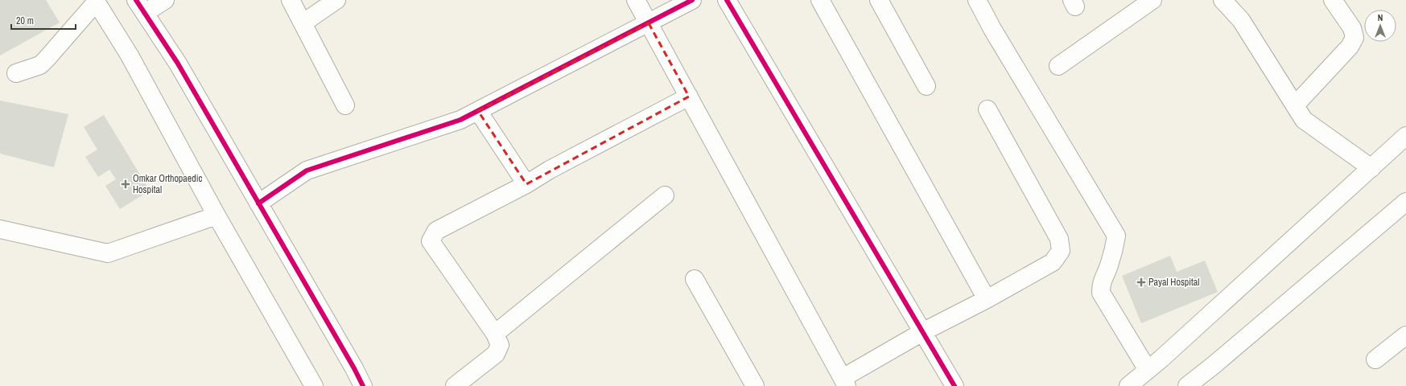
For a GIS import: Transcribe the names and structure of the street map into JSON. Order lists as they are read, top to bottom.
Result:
{
  "places": {
    "health": ["Omkar Orthopaedic Hospital", "Payal Hospital"]
  },
  "scale_bar": "20 m",
  "north": "top"
}
